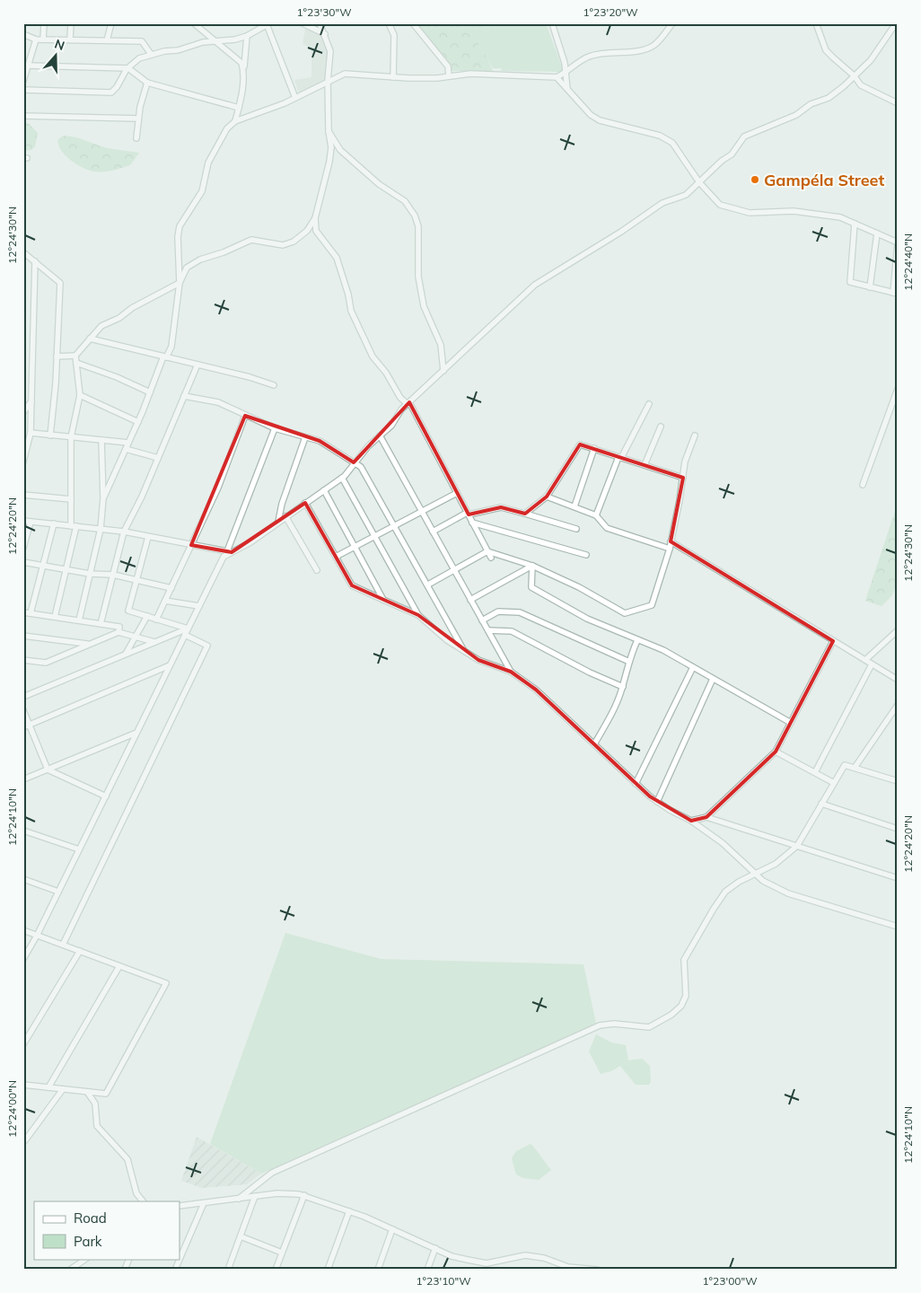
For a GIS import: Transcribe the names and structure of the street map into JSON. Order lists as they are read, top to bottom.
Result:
{
  "places": ["Gampéla Street"],
  "legend": ["Road", "Park"],
  "north": "top",
  "coordinates": [
    "1°23'30\"W",
    "1°23'20\"W",
    "12°24'30\"N",
    "12°24'40\"N",
    "12°24'20\"N",
    "12°24'10\"N",
    "12°24'00\"N",
    "1°23'10\"W",
    "1°23'00\"W"
  ]
}
